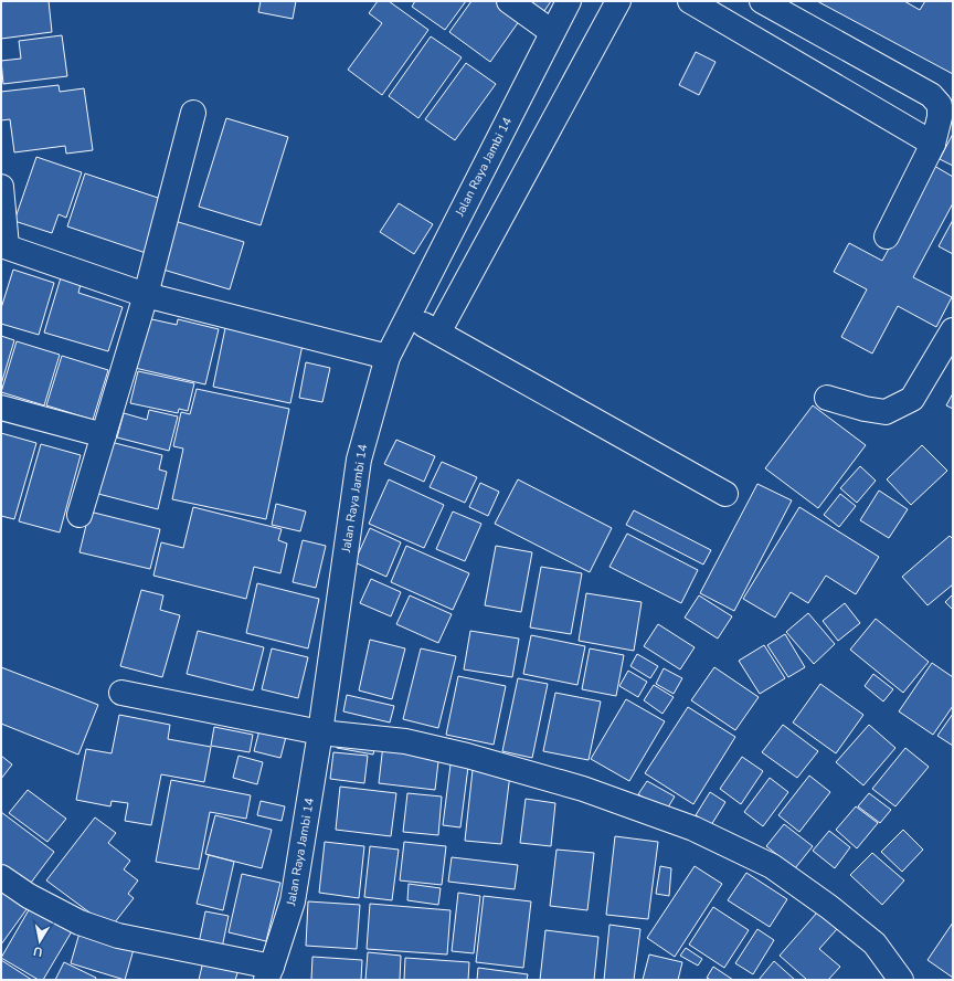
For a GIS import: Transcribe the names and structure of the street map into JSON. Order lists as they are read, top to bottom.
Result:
{
  "streets": {
    "street": ["Jalan Raya Jambi 14"]
  },
  "north": "bottom"
}
